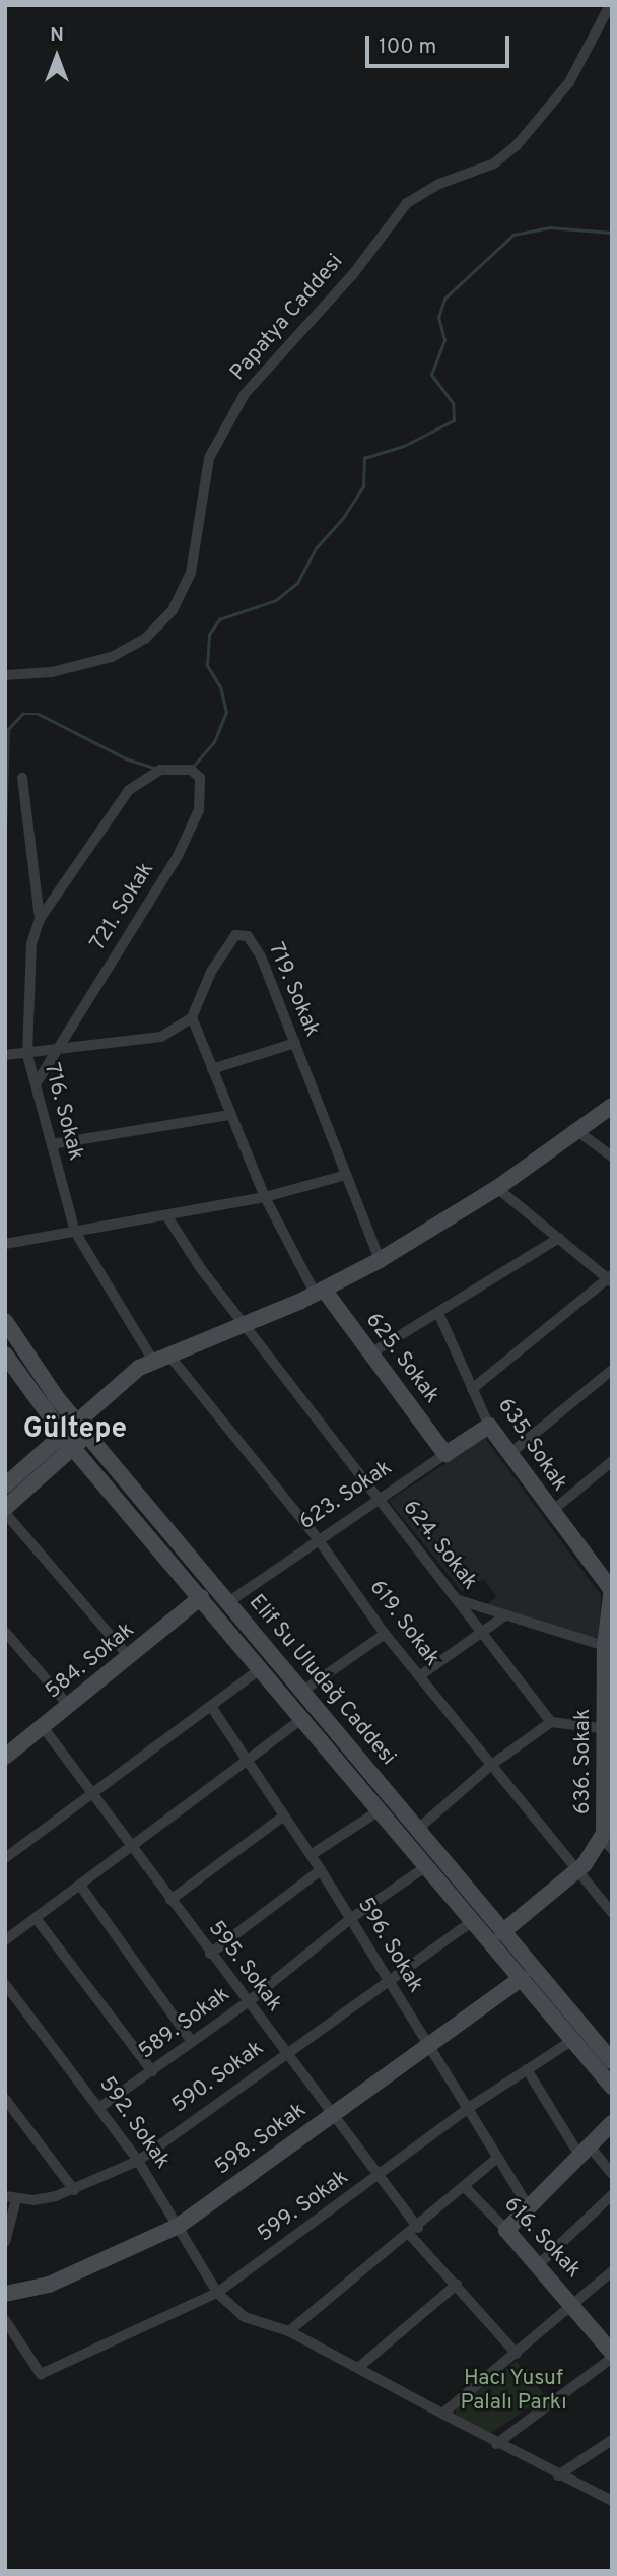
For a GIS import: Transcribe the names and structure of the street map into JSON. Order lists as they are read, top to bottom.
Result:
{
  "streets": {
    "main road": [
      "625. Sokak",
      "635. Sokak",
      "623. Sokak",
      "584. Sokak",
      "Elif Su Uludağ Caddesi",
      "636. Sokak",
      "598. Sokak",
      "616. Sokak"
    ],
    "street": [
      "Papatya Caddesi",
      "721. Sokak",
      "719. Sokak",
      "716. Sokak",
      "624. Sokak",
      "619. Sokak",
      "596. Sokak",
      "595. Sokak",
      "589. Sokak",
      "590. Sokak",
      "592. Sokak",
      "599. Sokak"
    ]
  },
  "crossings": [
    ["721. Sokak", "716. Sokak"],
    ["716. Sokak", "619. Sokak"],
    ["625. Sokak", "623. Sokak"],
    ["635. Sokak", "623. Sokak"],
    ["635. Sokak", "636. Sokak"],
    ["623. Sokak", "624. Sokak"],
    ["623. Sokak", "619. Sokak"],
    ["623. Sokak", "Elif Su Uludağ Caddesi"],
    ["619. Sokak", "636. Sokak"],
    ["584. Sokak", "Elif Su Uludağ Caddesi"],
    ["584. Sokak", "595. Sokak"],
    ["Elif Su Uludağ Caddesi", "636. Sokak"],
    ["Elif Su Uludağ Caddesi", "589. Sokak"],
    ["Elif Su Uludağ Caddesi", "590. Sokak"],
    ["Elif Su Uludağ Caddesi", "598. Sokak"],
    ["Elif Su Uludağ Caddesi", "599. Sokak"],
    ["596. Sokak", "589. Sokak"],
    ["596. Sokak", "590. Sokak"],
    ["596. Sokak", "598. Sokak"],
    ["596. Sokak", "599. Sokak"],
    ["595. Sokak", "589. Sokak"],
    ["595. Sokak", "590. Sokak"],
    ["595. Sokak", "598. Sokak"],
    ["595. Sokak", "599. Sokak"],
    ["589. Sokak", "592. Sokak"],
    ["590. Sokak", "592. Sokak"],
    ["592. Sokak", "598. Sokak"],
    ["592. Sokak", "599. Sokak"]
  ],
  "districts": ["Gültepe"],
  "parks": ["Hacı Yusuf Palalı Parkı"],
  "scale_bar": "100 m",
  "north": "top"
}
